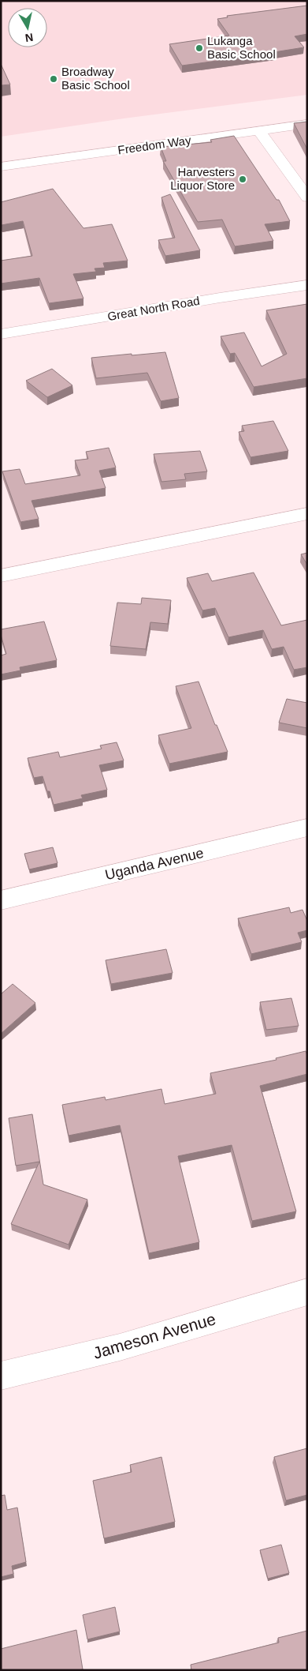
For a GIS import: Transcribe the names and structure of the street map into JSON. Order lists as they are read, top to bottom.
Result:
{
  "streets": {
    "main road": [
      "Freedom Way",
      "Great North Road",
      "Uganda Avenue",
      "Jameson Avenue"
    ]
  },
  "places": ["Lukanga Basic School", "Broadway Basic School", "Harvesters Liquor Store"],
  "north": "bottom"
}
